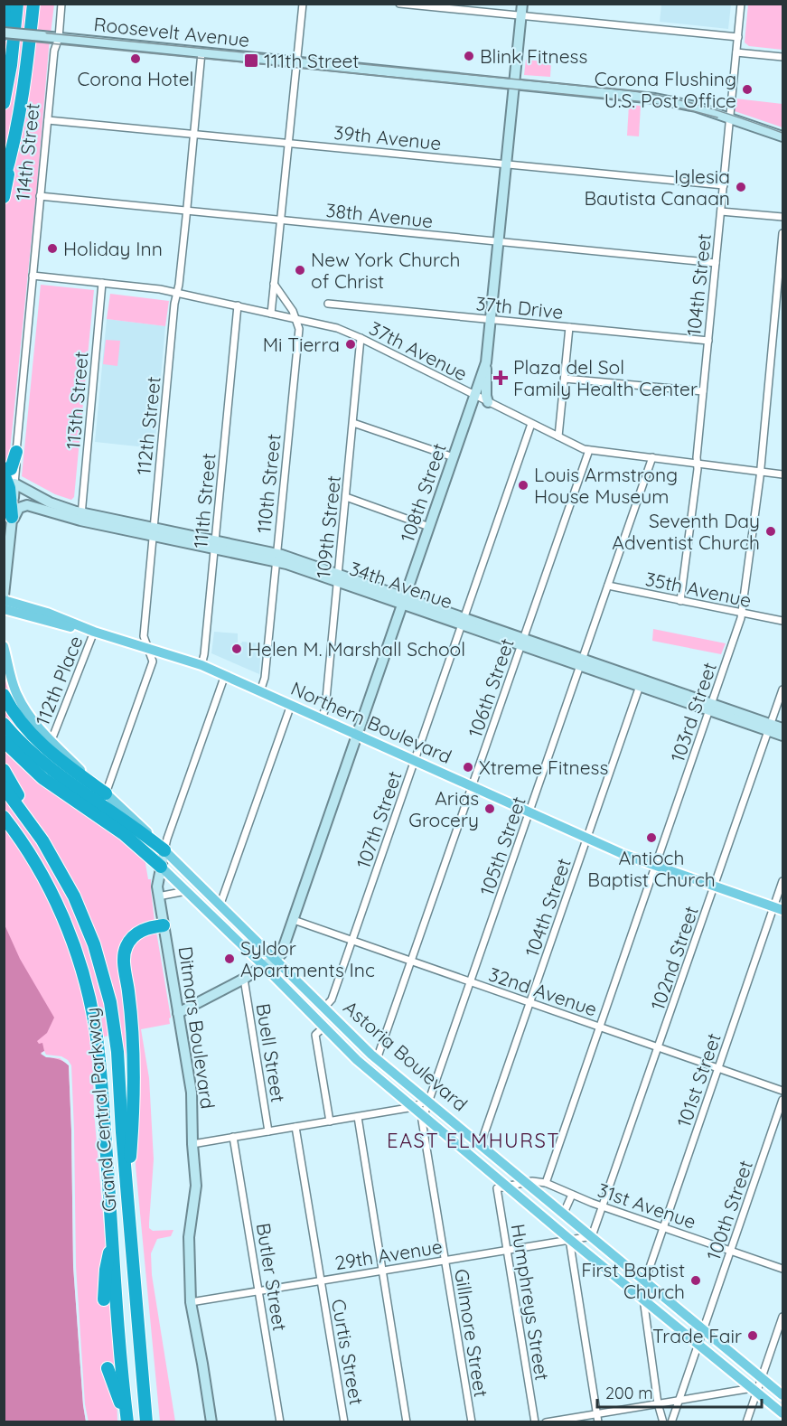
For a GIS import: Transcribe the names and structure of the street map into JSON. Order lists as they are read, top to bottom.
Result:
{
  "streets": {
    "highway": ["Grand Central Parkway"],
    "main road": [
      "Roosevelt Avenue",
      "114th Street",
      "108th Street",
      "34th Avenue",
      "Northern Boulevard",
      "Ditmars Boulevard",
      "Astoria Boulevard"
    ],
    "street": [
      "39th Avenue",
      "38th Avenue",
      "104th Street",
      "37th Drive",
      "37th Avenue",
      "113th Street",
      "112th Street",
      "110th Street",
      "111th Street",
      "109th Street",
      "35th Avenue",
      "112th Place",
      "106th Street",
      "103rd Street",
      "107th Street",
      "105th Street",
      "102nd Street",
      "32nd Avenue",
      "Buell Street",
      "101st Street",
      "31st Avenue",
      "100th Street",
      "29th Avenue",
      "Butler Street",
      "Humphreys Street",
      "Gillmore Street",
      "Curtis Street"
    ]
  },
  "crossings": [
    ["Roosevelt Avenue", "114th Street"],
    ["Roosevelt Avenue", "104th Street"],
    ["Roosevelt Avenue", "112th Street"],
    ["Roosevelt Avenue", "108th Street"],
    ["39th Avenue", "114th Street"],
    ["39th Avenue", "104th Street"],
    ["39th Avenue", "112th Street"],
    ["39th Avenue", "108th Street"],
    ["114th Street", "38th Avenue"],
    ["114th Street", "37th Avenue"],
    ["114th Street", "34th Avenue"],
    ["38th Avenue", "104th Street"],
    ["38th Avenue", "112th Street"],
    ["38th Avenue", "108th Street"],
    ["104th Street", "37th Drive"],
    ["104th Street", "37th Avenue"],
    ["104th Street", "34th Avenue"],
    ["104th Street", "35th Avenue"],
    ["104th Street", "Northern Boulevard"],
    ["104th Street", "32nd Avenue"],
    ["104th Street", "Astoria Boulevard"],
    ["37th Drive", "108th Street"],
    ["37th Avenue", "113th Street"],
    ["37th Avenue", "112th Street"],
    ["37th Avenue", "110th Street"],
    ["37th Avenue", "108th Street"],
    ["37th Avenue", "111th Street"],
    ["37th Avenue", "109th Street"],
    ["37th Avenue", "106th Street"],
    ["37th Avenue", "103rd Street"],
    ["37th Avenue", "107th Street"],
    ["37th Avenue", "105th Street"],
    ["113th Street", "34th Avenue"],
    ["112th Street", "34th Avenue"],
    ["112th Street", "Northern Boulevard"],
    ["112th Street", "Astoria Boulevard"],
    ["110th Street", "34th Avenue"],
    ["110th Street", "Northern Boulevard"],
    ["108th Street", "34th Avenue"],
    ["108th Street", "Northern Boulevard"],
    ["108th Street", "32nd Avenue"],
    ["108th Street", "Ditmars Boulevard"],
    ["108th Street", "Buell Street"],
    ["108th Street", "Astoria Boulevard"],
    ["111th Street", "34th Avenue"],
    ["111th Street", "Northern Boulevard"],
    ["109th Street", "34th Avenue"],
    ["109th Street", "Northern Boulevard"],
    ["34th Avenue", "106th Street"],
    ["34th Avenue", "103rd Street"],
    ["34th Avenue", "107th Street"],
    ["34th Avenue", "105th Street"],
    ["34th Avenue", "102nd Street"],
    ["35th Avenue", "103rd Street"],
    ["35th Avenue", "105th Street"],
    ["112th Place", "Northern Boulevard"],
    ["112th Place", "Astoria Boulevard"],
    ["106th Street", "Northern Boulevard"],
    ["106th Street", "32nd Avenue"],
    ["106th Street", "Astoria Boulevard"],
    ["103rd Street", "Northern Boulevard"],
    ["103rd Street", "32nd Avenue"],
    ["103rd Street", "31st Avenue"],
    ["Northern Boulevard", "107th Street"],
    ["Northern Boulevard", "105th Street"],
    ["Northern Boulevard", "102nd Street"],
    ["Northern Boulevard", "101st Street"],
    ["107th Street", "32nd Avenue"],
    ["107th Street", "Astoria Boulevard"],
    ["105th Street", "32nd Avenue"],
    ["105th Street", "Astoria Boulevard"],
    ["105th Street", "Gillmore Street"],
    ["102nd Street", "32nd Avenue"],
    ["102nd Street", "Astoria Boulevard"],
    ["102nd Street", "31st Avenue"],
    ["102nd Street", "29th Avenue"],
    ["32nd Avenue", "101st Street"],
    ["Ditmars Boulevard", "Astoria Boulevard"],
    ["Ditmars Boulevard", "29th Avenue"],
    ["Astoria Boulevard", "101st Street"],
    ["Astoria Boulevard", "31st Avenue"],
    ["Astoria Boulevard", "100th Street"],
    ["Astoria Boulevard", "29th Avenue"],
    ["Astoria Boulevard", "Gillmore Street"],
    ["101st Street", "31st Avenue"],
    ["31st Avenue", "100th Street"],
    ["31st Avenue", "Humphreys Street"],
    ["29th Avenue", "Butler Street"],
    ["29th Avenue", "Humphreys Street"],
    ["29th Avenue", "Gillmore Street"],
    ["29th Avenue", "Curtis Street"]
  ],
  "districts": ["EAST ELMHURST"],
  "places": {
    "other": [
      "Blink Fitness",
      "Corona Hotel",
      "Corona Flushing U.S. Post Office",
      "Iglesia Bautista Canaan",
      "Holiday Inn",
      "New York Church of Christ",
      "Mi Tierra",
      "Louis Armstrong House Museum",
      "Seventh Day Adventist Church",
      "Helen M. Marshall School",
      "Xtreme Fitness",
      "Arias Grocery",
      "Antioch Baptist Church",
      "Syldor Apartments Inc",
      "First Baptist Church",
      "Trade Fair"
    ],
    "transit": ["111th Street"],
    "health": ["Plaza del Sol Family Health Center"]
  },
  "scale_bar": "200 m"
}
